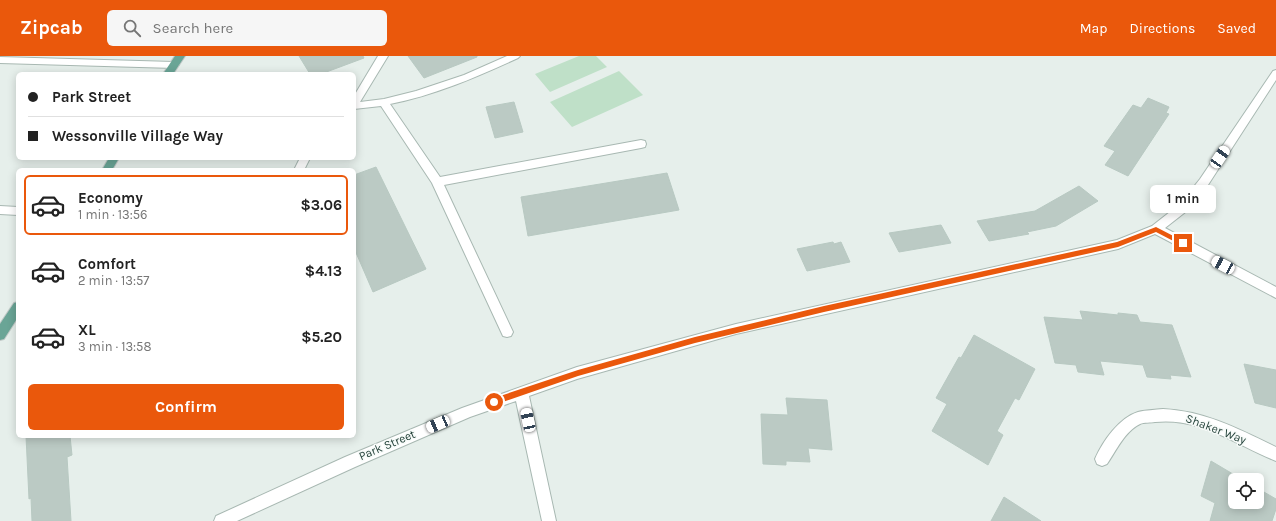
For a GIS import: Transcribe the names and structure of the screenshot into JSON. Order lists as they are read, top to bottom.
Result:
{
  "streets": {
    "street": ["Shaker Way", "Park Street"]
  },
  "page": {
    "header": "Zipcab",
    "search": "Search here",
    "nav": ["Map", "Directions", "Saved"],
    "banner": ["Park Street", "Wessonville Village Way"],
    "list": [
      {
        "name": "Economy",
        "note": "1 min · 13:56",
        "value": "$3.06"
      },
      {
        "name": "Comfort",
        "note": "2 min · 13:57",
        "value": "$4.13"
      },
      {
        "name": "XL",
        "note": "3 min · 13:58",
        "value": "$5.20"
      }
    ],
    "bubble": "1 min",
    "buttons": "Confirm"
  }
}
